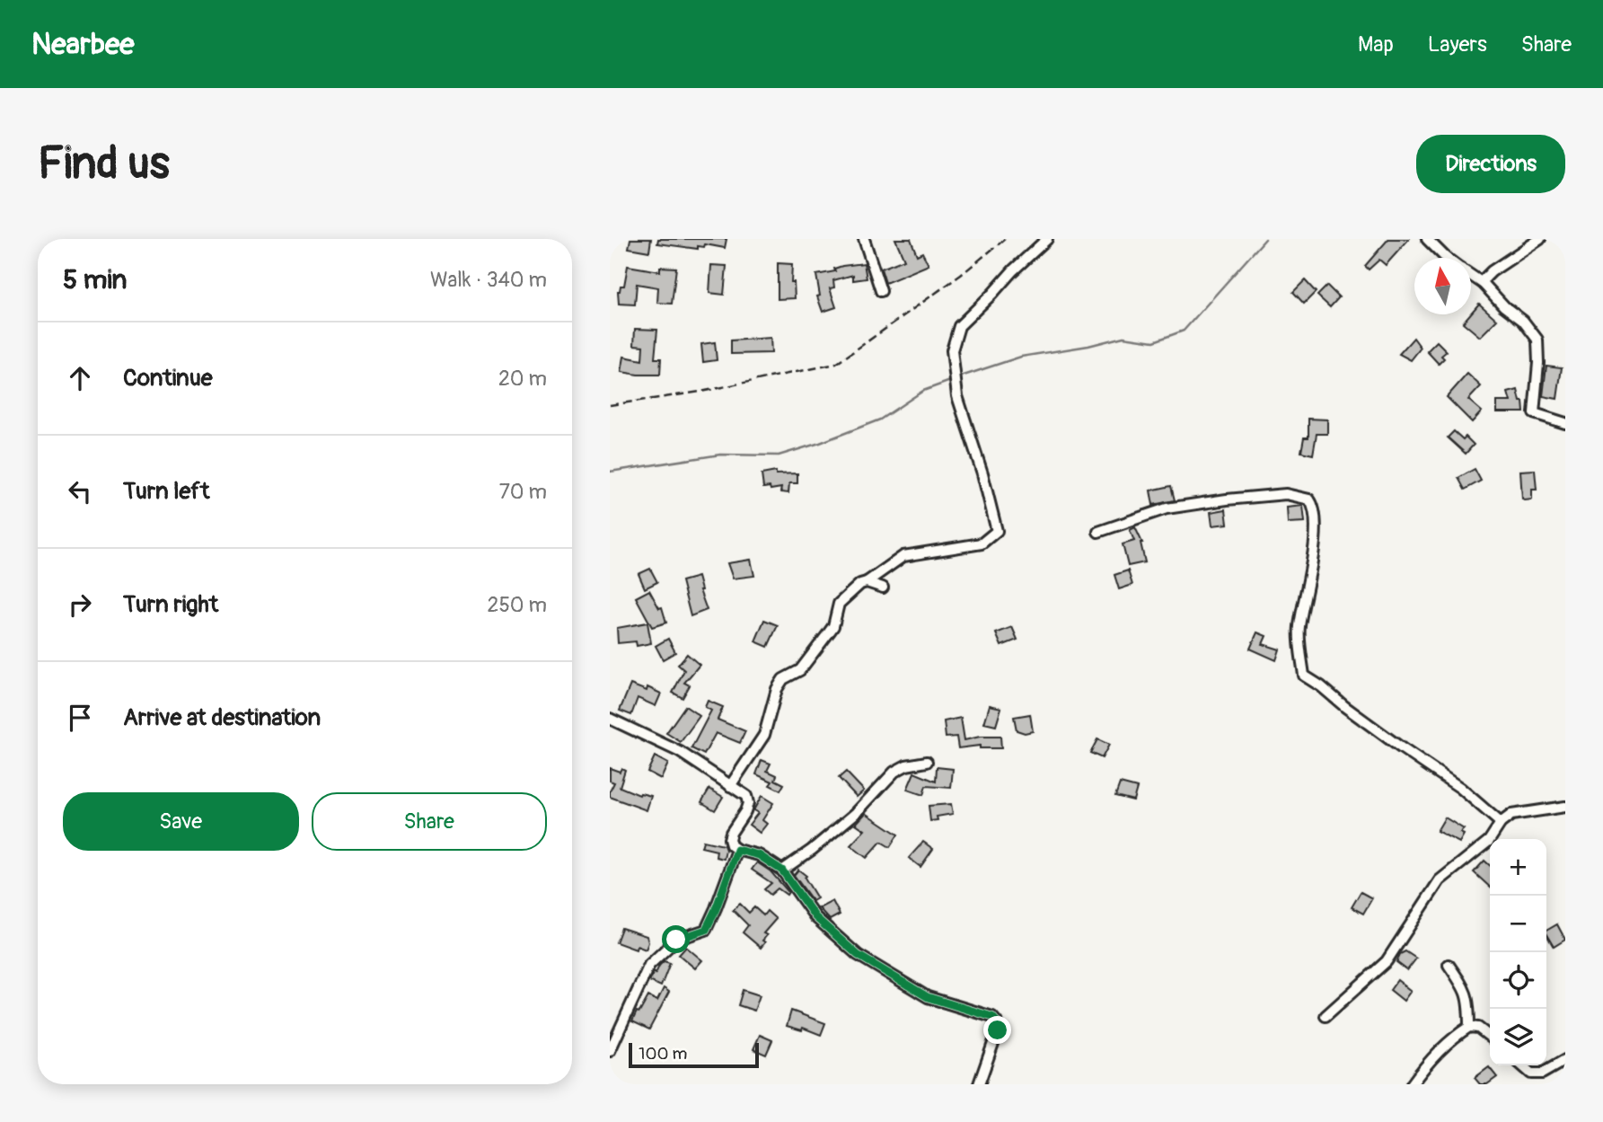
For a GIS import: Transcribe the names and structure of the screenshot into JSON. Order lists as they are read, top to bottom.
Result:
{
  "scale_bar": "100 m",
  "north": "top",
  "page": {
    "header": "Nearbee",
    "nav": ["Map", "Layers", "Share"],
    "buttons": [
      "Directions",
      ["Save", "Share"]
    ],
    "title": "Find us",
    "heading": ["5 min", "Walk · 340 m"],
    "list": [
      ["Continue", "20 m"],
      ["Turn left", "70 m"],
      ["Turn right", "250 m"],
      "Arrive at destination"
    ],
    "map_buttons": ["+", "−"],
    "scale": "100 m"
  }
}
